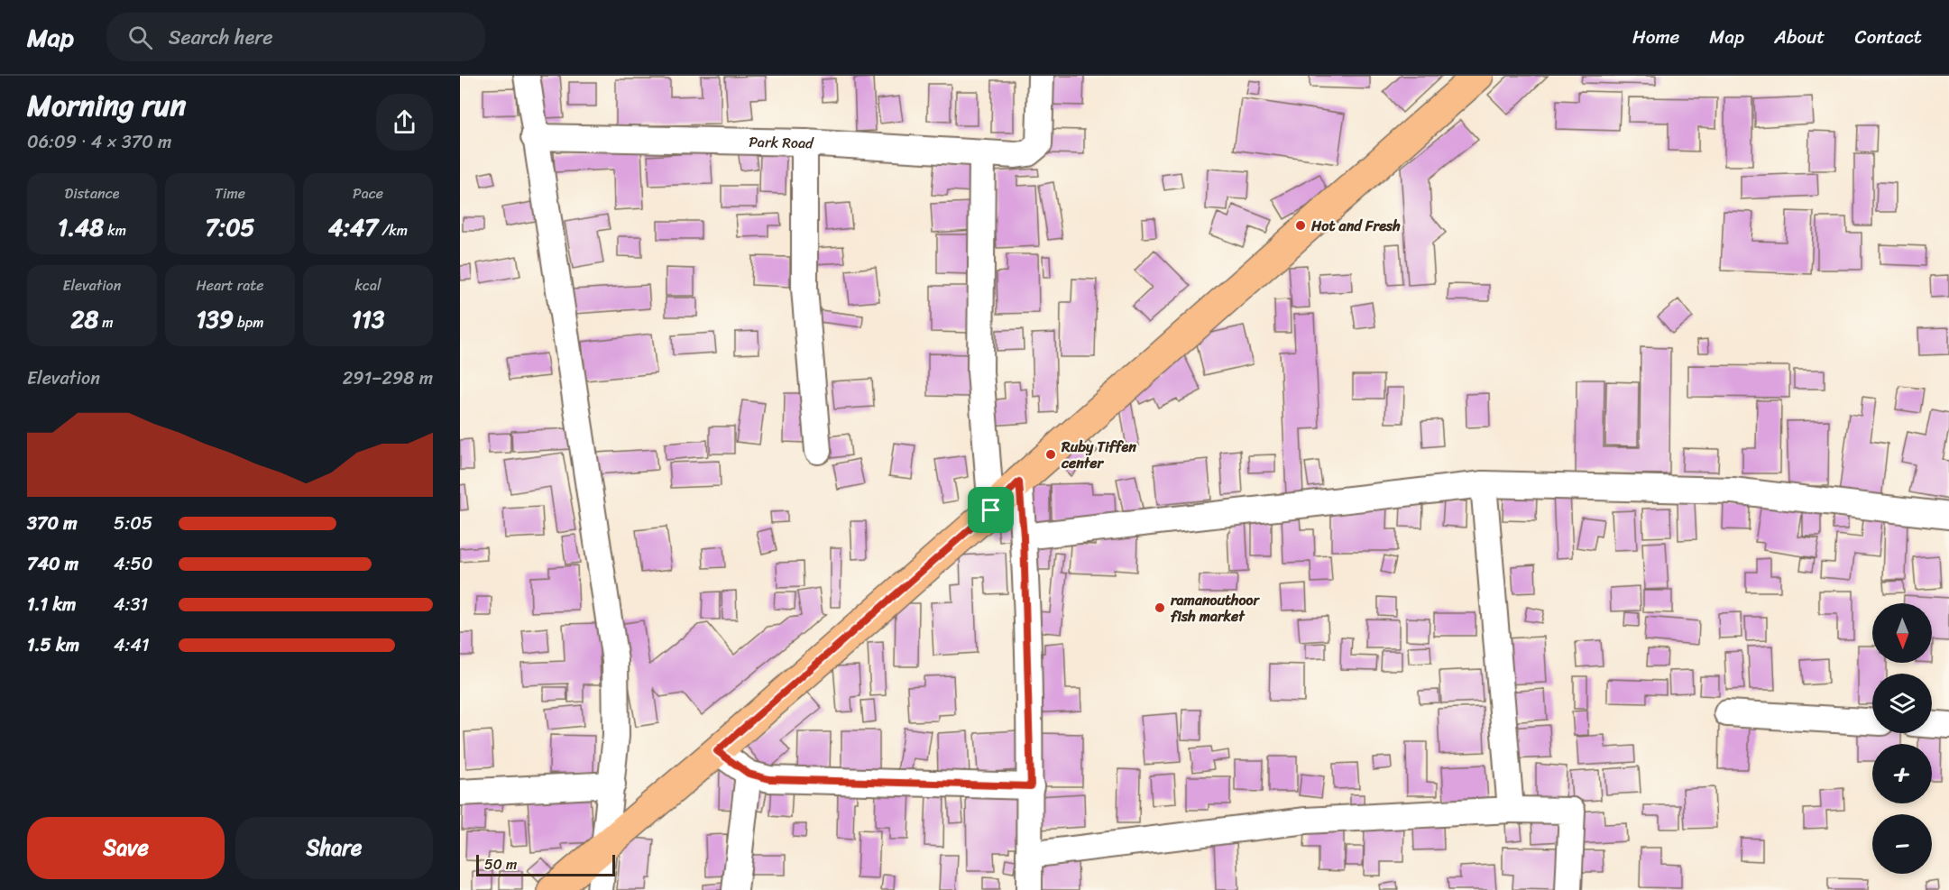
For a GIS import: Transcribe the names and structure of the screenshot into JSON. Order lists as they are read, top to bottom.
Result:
{
  "streets": {
    "street": ["Park Road"]
  },
  "places": ["Hot and Fresh", "Ruby Tiffen center", "ramanouthoor fish market"],
  "scale_bar": "50 m",
  "north": "bottom",
  "page": {
    "header": "Map",
    "search": "Search here",
    "nav": [
      "Home",
      "Map",
      "About",
      "Contact"
    ],
    "heading": ["Morning run", "06:09 · 4 × 370 m"],
    "stats": [
      ["Distance", "1.48 km"],
      ["Time", "7:05"],
      ["Pace", "4:47 /km"],
      ["Elevation", "28 m"],
      ["Heart rate", "139 bpm"],
      ["kcal", "113"]
    ],
    "chart": ["Elevation", "291–298 m"],
    "list": [
      {
        "name": "370 m",
        "note": "5:05"
      },
      {
        "name": "740 m",
        "note": "4:50"
      },
      {
        "name": "1.1 km",
        "note": "4:31"
      },
      {
        "name": "1.5 km",
        "note": "4:41"
      }
    ],
    "map_buttons": ["+", "−"],
    "buttons": ["Save", "Share"],
    "scale": "50 m"
  }
}
